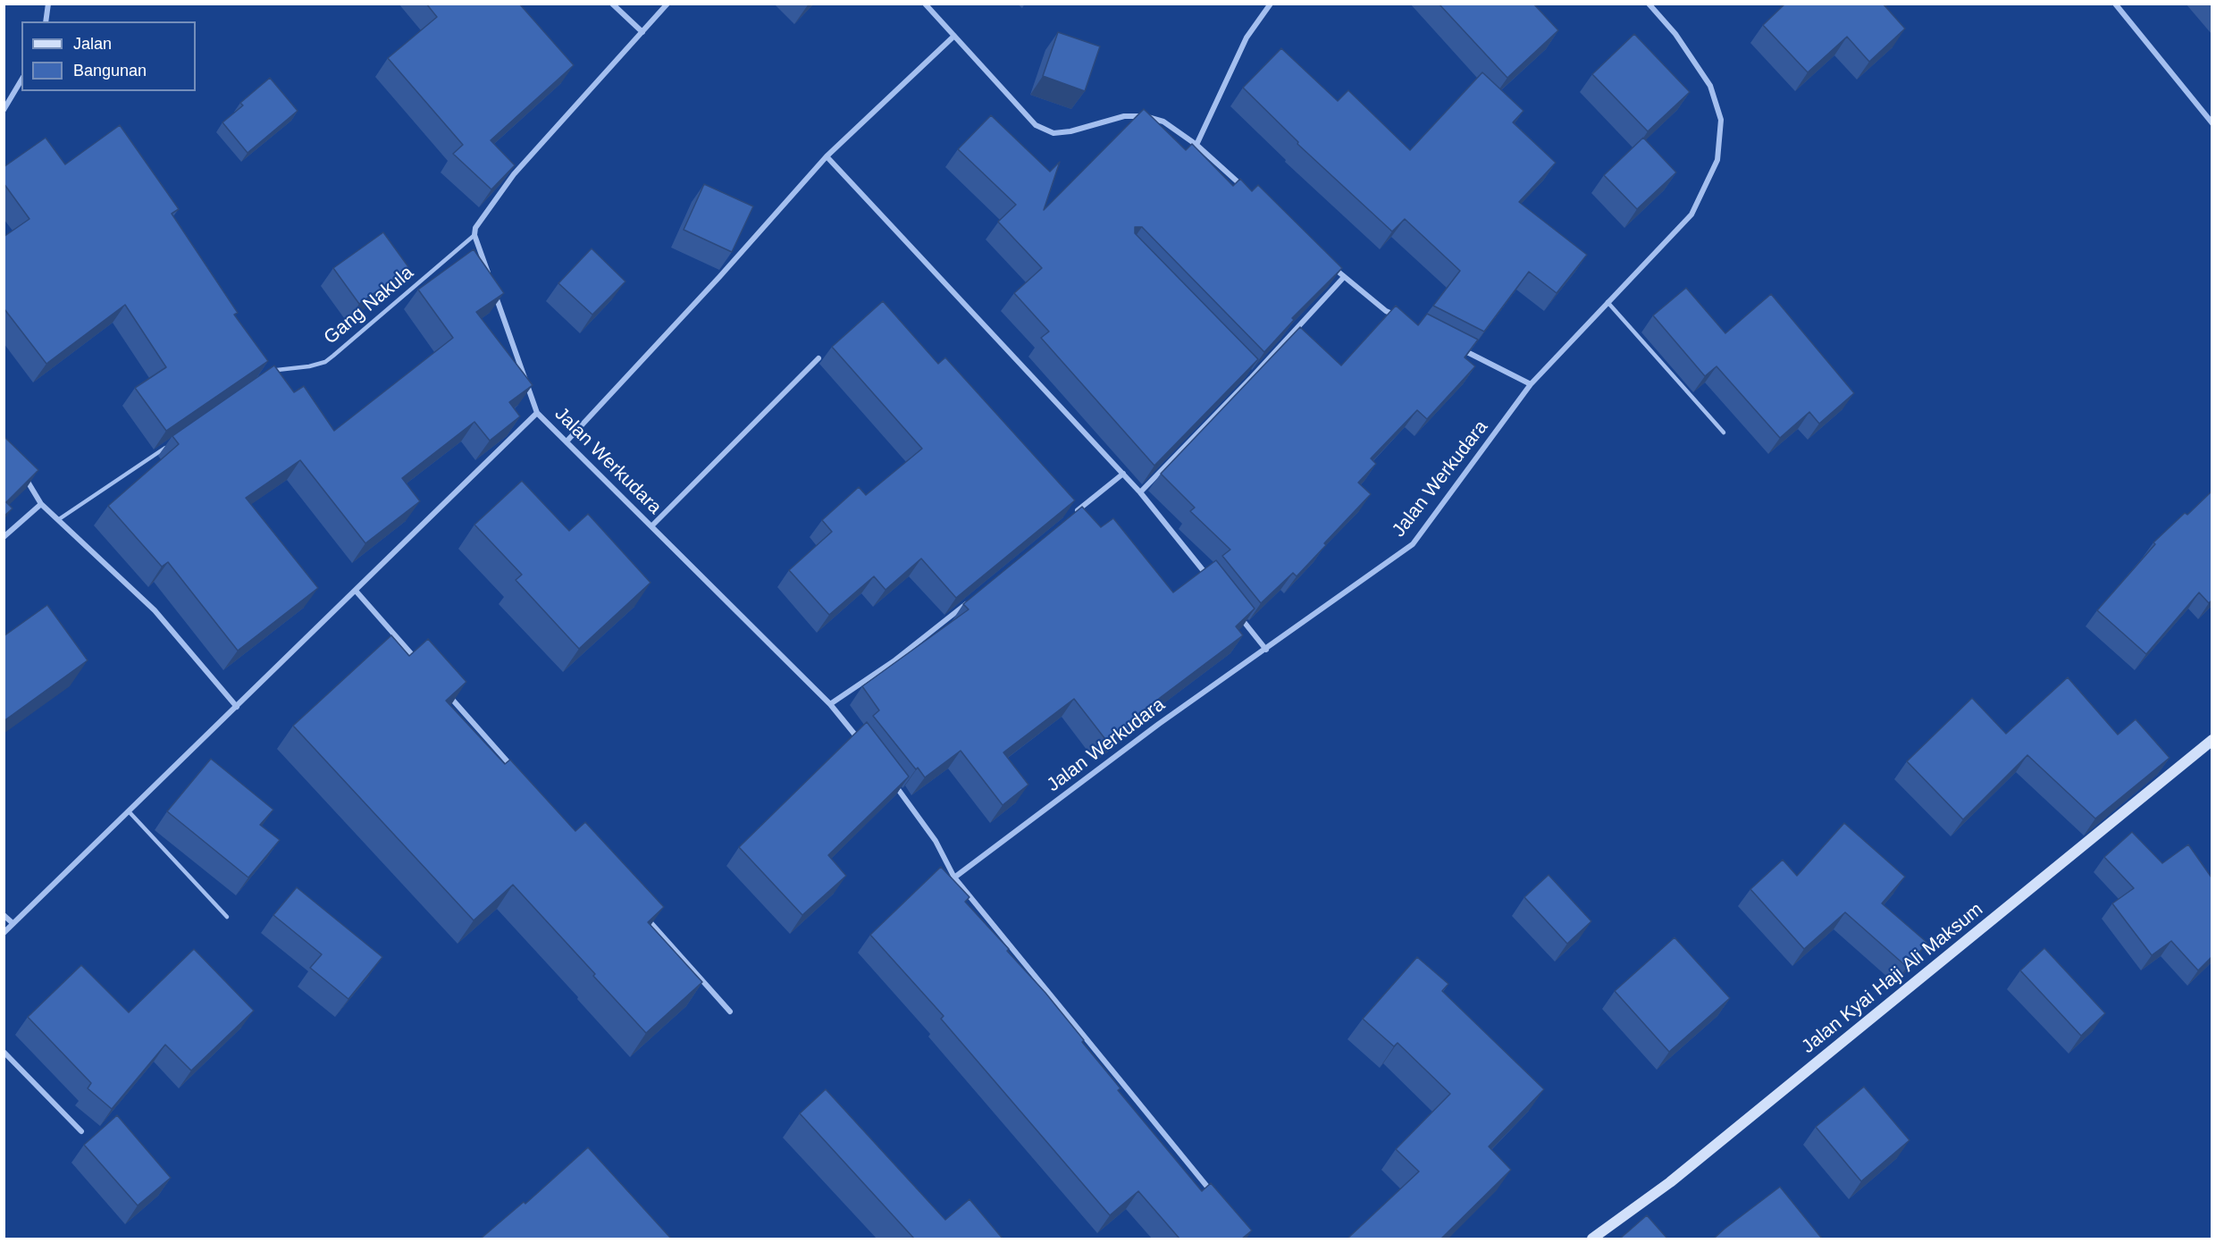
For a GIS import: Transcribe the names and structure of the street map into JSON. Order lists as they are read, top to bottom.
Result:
{
  "streets": {
    "street": ["Jalan Werkudara", "Jalan Kyai Haji Ali Maksum"],
    "lane": ["Gang Nakula"]
  },
  "legend": ["Jalan", "Bangunan"]
}
